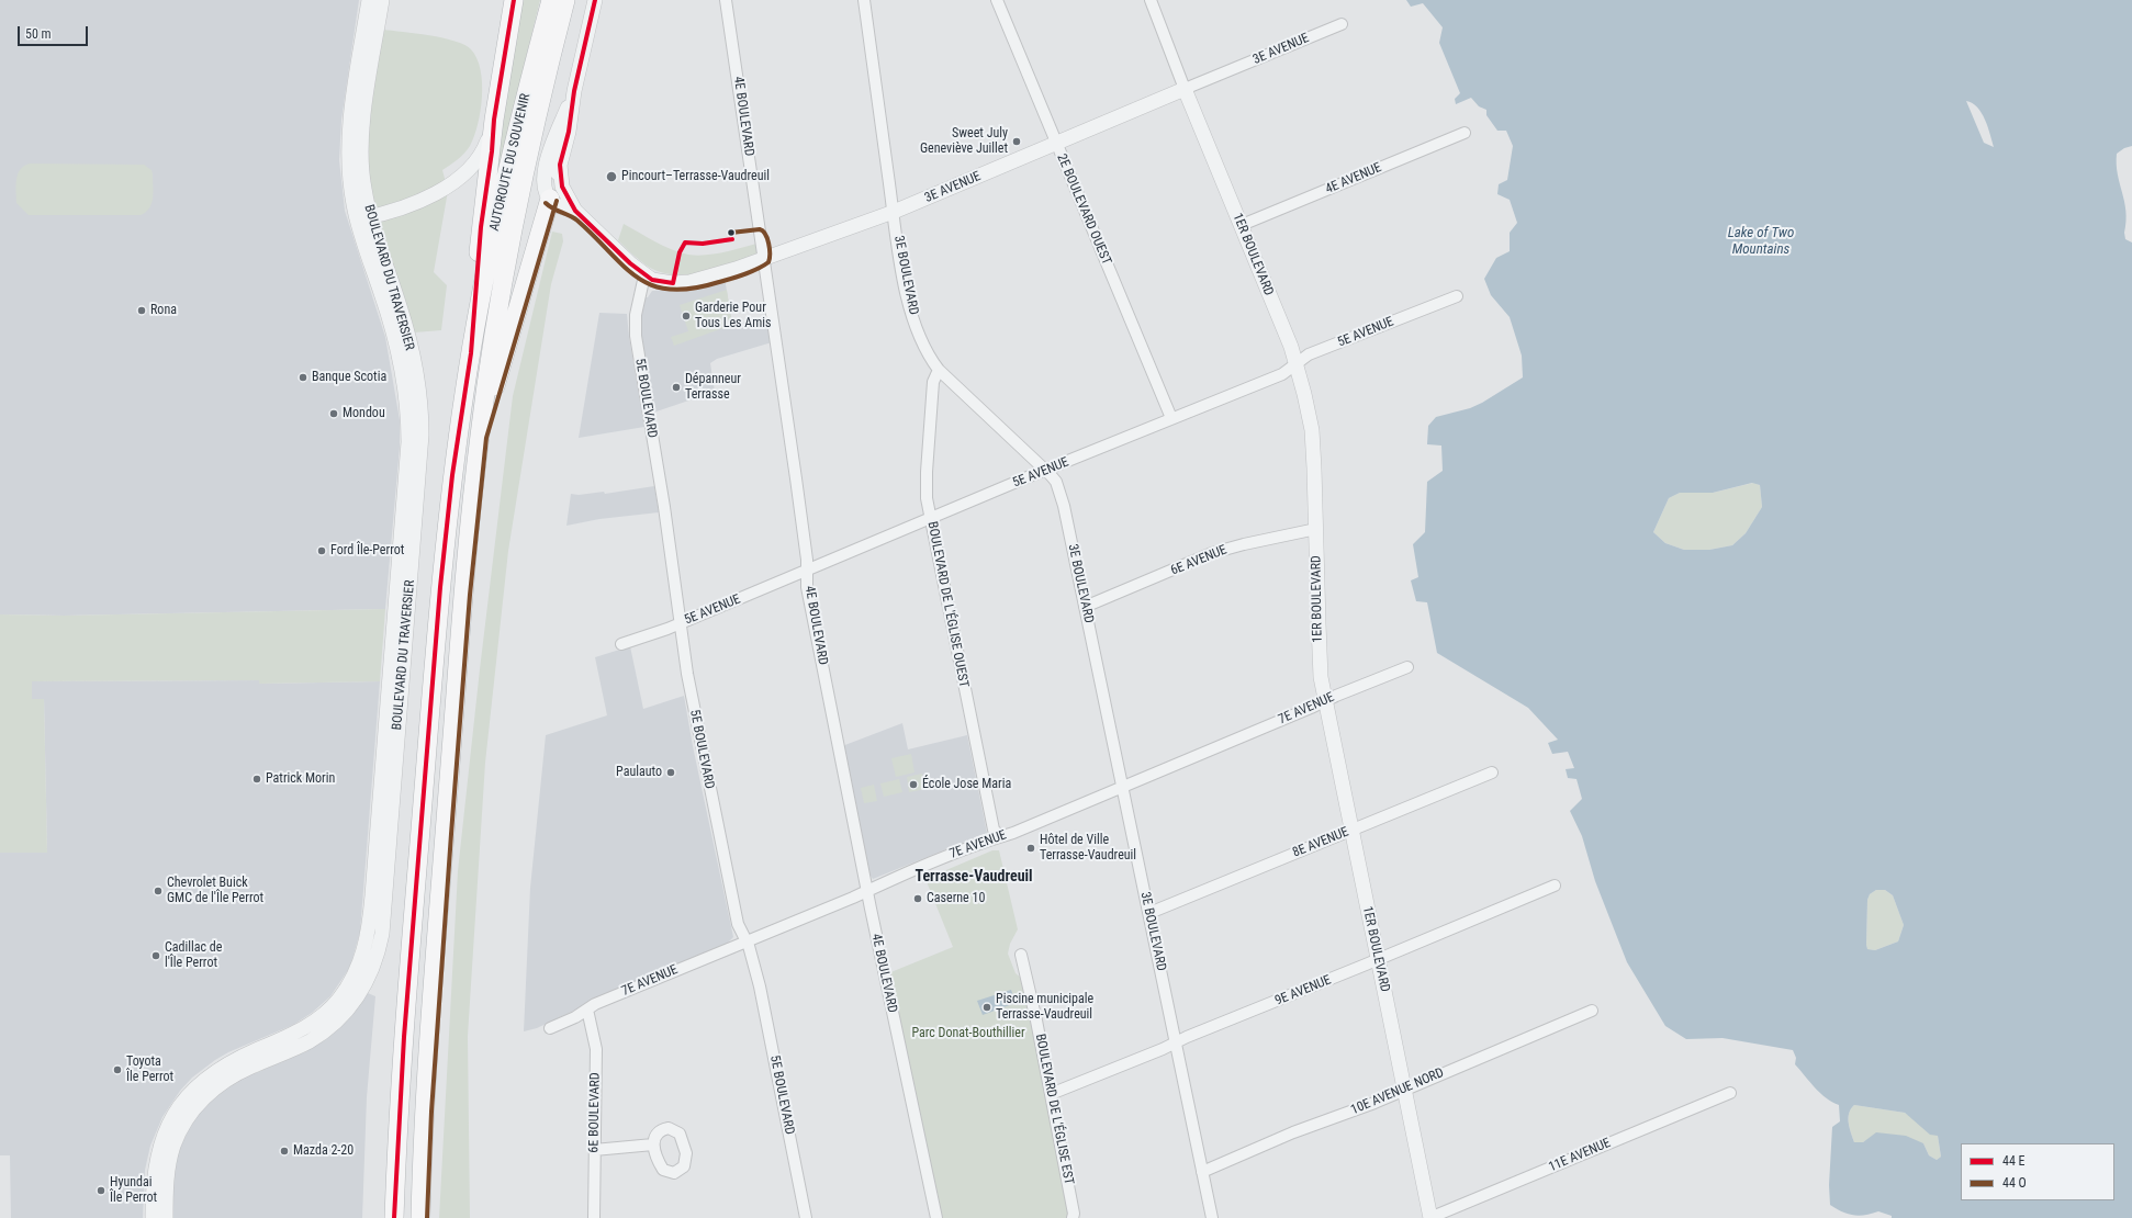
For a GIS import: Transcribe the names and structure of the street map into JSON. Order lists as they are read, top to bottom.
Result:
{
  "streets": {
    "highway": ["AUTOROUTE DU SOUVENIR"],
    "street": [
      "3E AVENUE",
      "4E BOULEVARD",
      "4E AVENUE",
      "2E BOULEVARD OUEST",
      "1ER BOULEVARD",
      "3E BOULEVARD",
      "BOULEVARD DU TRAVERSIER",
      "5E AVENUE",
      "5E BOULEVARD",
      "6E AVENUE",
      "BOULEVARD DE L'ÉGLISE OUEST",
      "7E AVENUE",
      "8E AVENUE",
      "9E AVENUE",
      "10E AVENUE NORD",
      "BOULEVARD DE L'ÉGLISE EST",
      "6E BOULEVARD",
      "11E AVENUE"
    ]
  },
  "crossings": [
    ["3E AVENUE", "4E BOULEVARD"],
    ["3E AVENUE", "2E BOULEVARD OUEST"],
    ["3E AVENUE", "1ER BOULEVARD"],
    ["3E AVENUE", "3E BOULEVARD"],
    ["3E AVENUE", "5E BOULEVARD"],
    ["4E BOULEVARD", "5E AVENUE"],
    ["4E BOULEVARD", "7E AVENUE"],
    ["4E AVENUE", "1ER BOULEVARD"],
    ["2E BOULEVARD OUEST", "5E AVENUE"],
    ["1ER BOULEVARD", "5E AVENUE"],
    ["1ER BOULEVARD", "6E AVENUE"],
    ["1ER BOULEVARD", "7E AVENUE"],
    ["1ER BOULEVARD", "8E AVENUE"],
    ["1ER BOULEVARD", "9E AVENUE"],
    ["1ER BOULEVARD", "10E AVENUE NORD"],
    ["1ER BOULEVARD", "11E AVENUE"],
    ["3E BOULEVARD", "5E AVENUE"],
    ["3E BOULEVARD", "6E AVENUE"],
    ["3E BOULEVARD", "BOULEVARD DE L'ÉGLISE OUEST"],
    ["3E BOULEVARD", "7E AVENUE"],
    ["3E BOULEVARD", "8E AVENUE"],
    ["3E BOULEVARD", "9E AVENUE"],
    ["3E BOULEVARD", "10E AVENUE NORD"],
    ["5E AVENUE", "5E BOULEVARD"],
    ["5E AVENUE", "BOULEVARD DE L'ÉGLISE OUEST"],
    ["5E BOULEVARD", "7E AVENUE"],
    ["BOULEVARD DE L'ÉGLISE OUEST", "7E AVENUE"],
    ["7E AVENUE", "6E BOULEVARD"],
    ["9E AVENUE", "BOULEVARD DE L'ÉGLISE EST"]
  ],
  "districts": ["Terrasse-Vaudreuil"],
  "water": ["Lake of Two Mountains"],
  "parks": ["Parc Donat-Bouthillier"],
  "places": [
    "Sweet July Geneviève Juillet",
    "Pincourt–Terrasse-Vaudreuil",
    "Rona",
    "Garderie Pour Tous Les Amis",
    "Banque Scotia",
    "Dépanneur Terrasse",
    "Mondou",
    "Ford Île-Perrot",
    "Paulauto",
    "Patrick Morin",
    "École Jose Maria",
    "Hôtel de Ville Terrasse-Vaudreuil",
    "Chevrolet Buick GMC de l'Île Perrot",
    "Caserne 10",
    "Cadillac de l'Île Perrot",
    "Piscine municipale Terrasse-Vaudreuil",
    "Toyota Île Perrot",
    "Mazda 2-20",
    "Hyundai Île Perrot"
  ],
  "legend": ["44 E", "44 O"],
  "scale_bar": "50 m"
}
